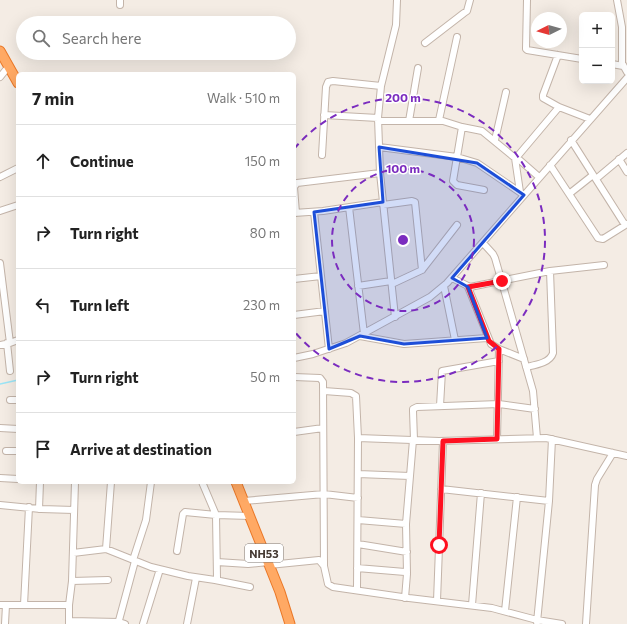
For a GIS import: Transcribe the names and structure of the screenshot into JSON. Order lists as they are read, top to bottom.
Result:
{
  "streets": {
    "highway": ["NH53"]
  },
  "north": "left",
  "page": {
    "map_buttons": ["+", "−"],
    "search": "Search here",
    "heading": ["7 min", "Walk · 510 m"],
    "list": [
      ["Continue", "150 m"],
      ["Turn right", "80 m"],
      ["Turn left", "230 m"],
      ["Turn right", "50 m"],
      "Arrive at destination"
    ]
  },
  "rings": ["200 m", "100 m"]
}
